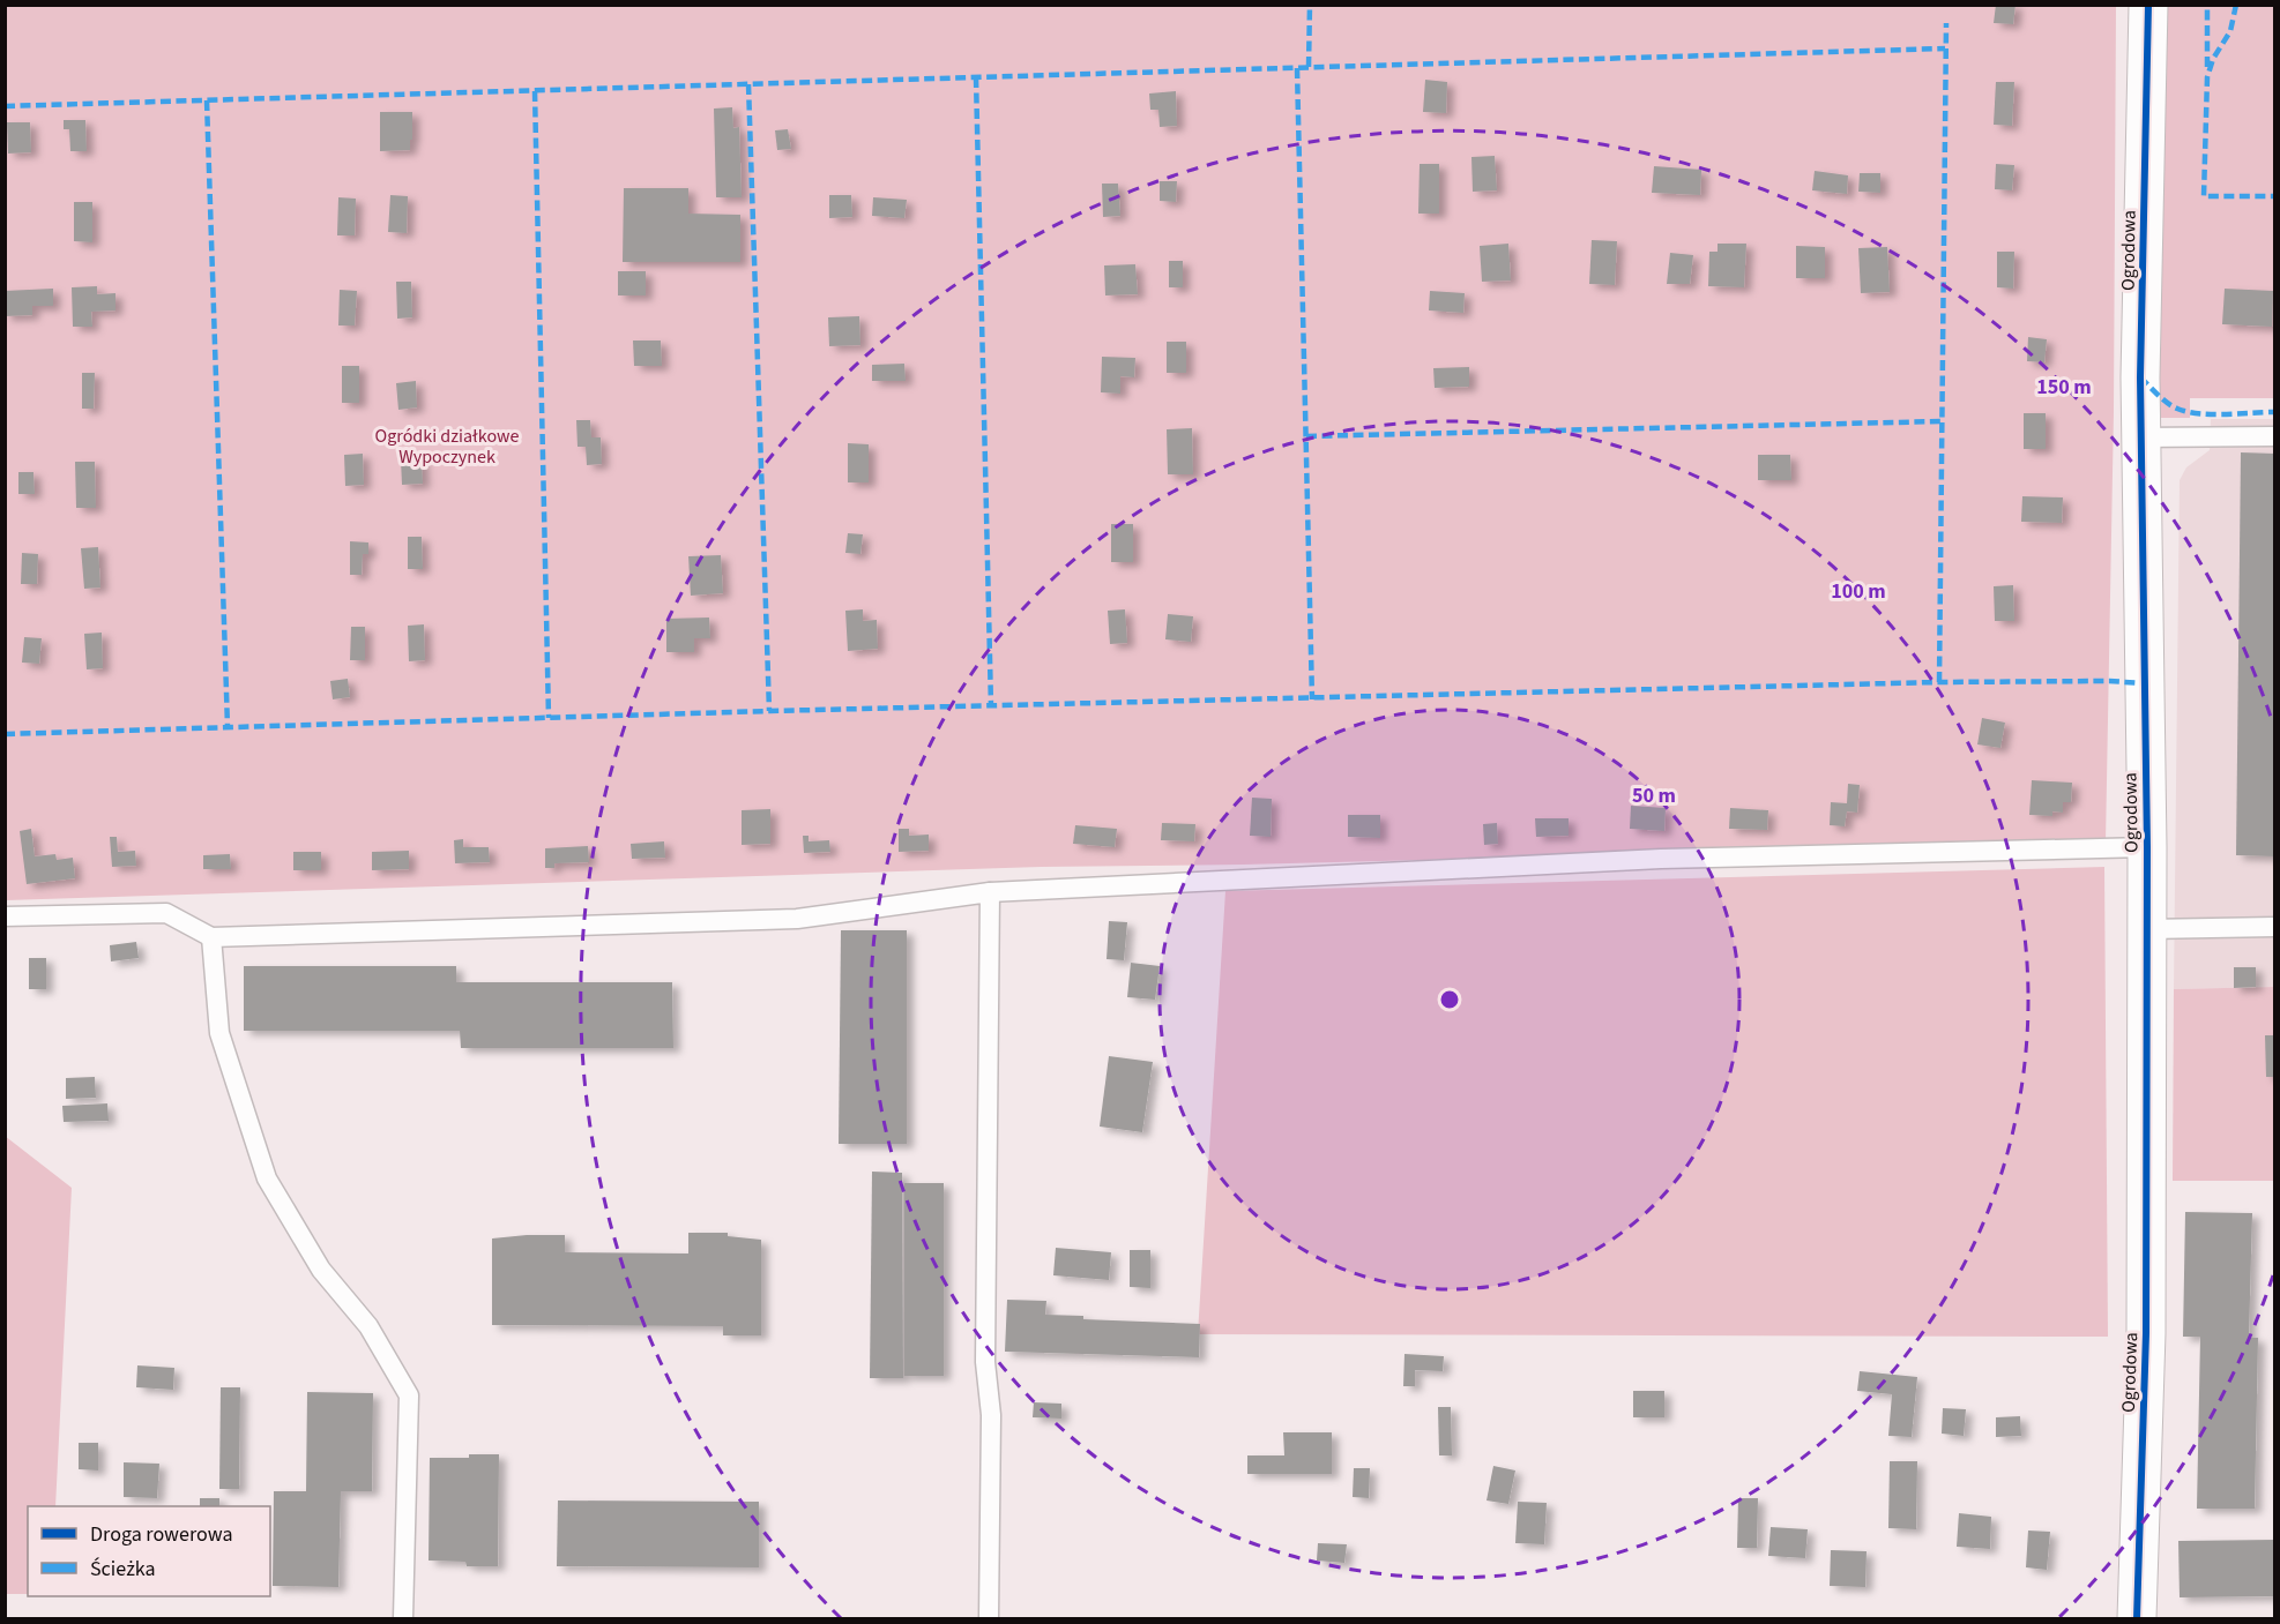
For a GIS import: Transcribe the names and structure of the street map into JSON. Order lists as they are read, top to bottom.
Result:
{
  "streets": {
    "street": ["Ogrodowa"]
  },
  "parks": ["Ogródki działkowe Wypoczynek"],
  "legend": ["Droga rowerowa", "Ścieżka"],
  "rings": ["150 m", "100 m", "50 m"]
}
